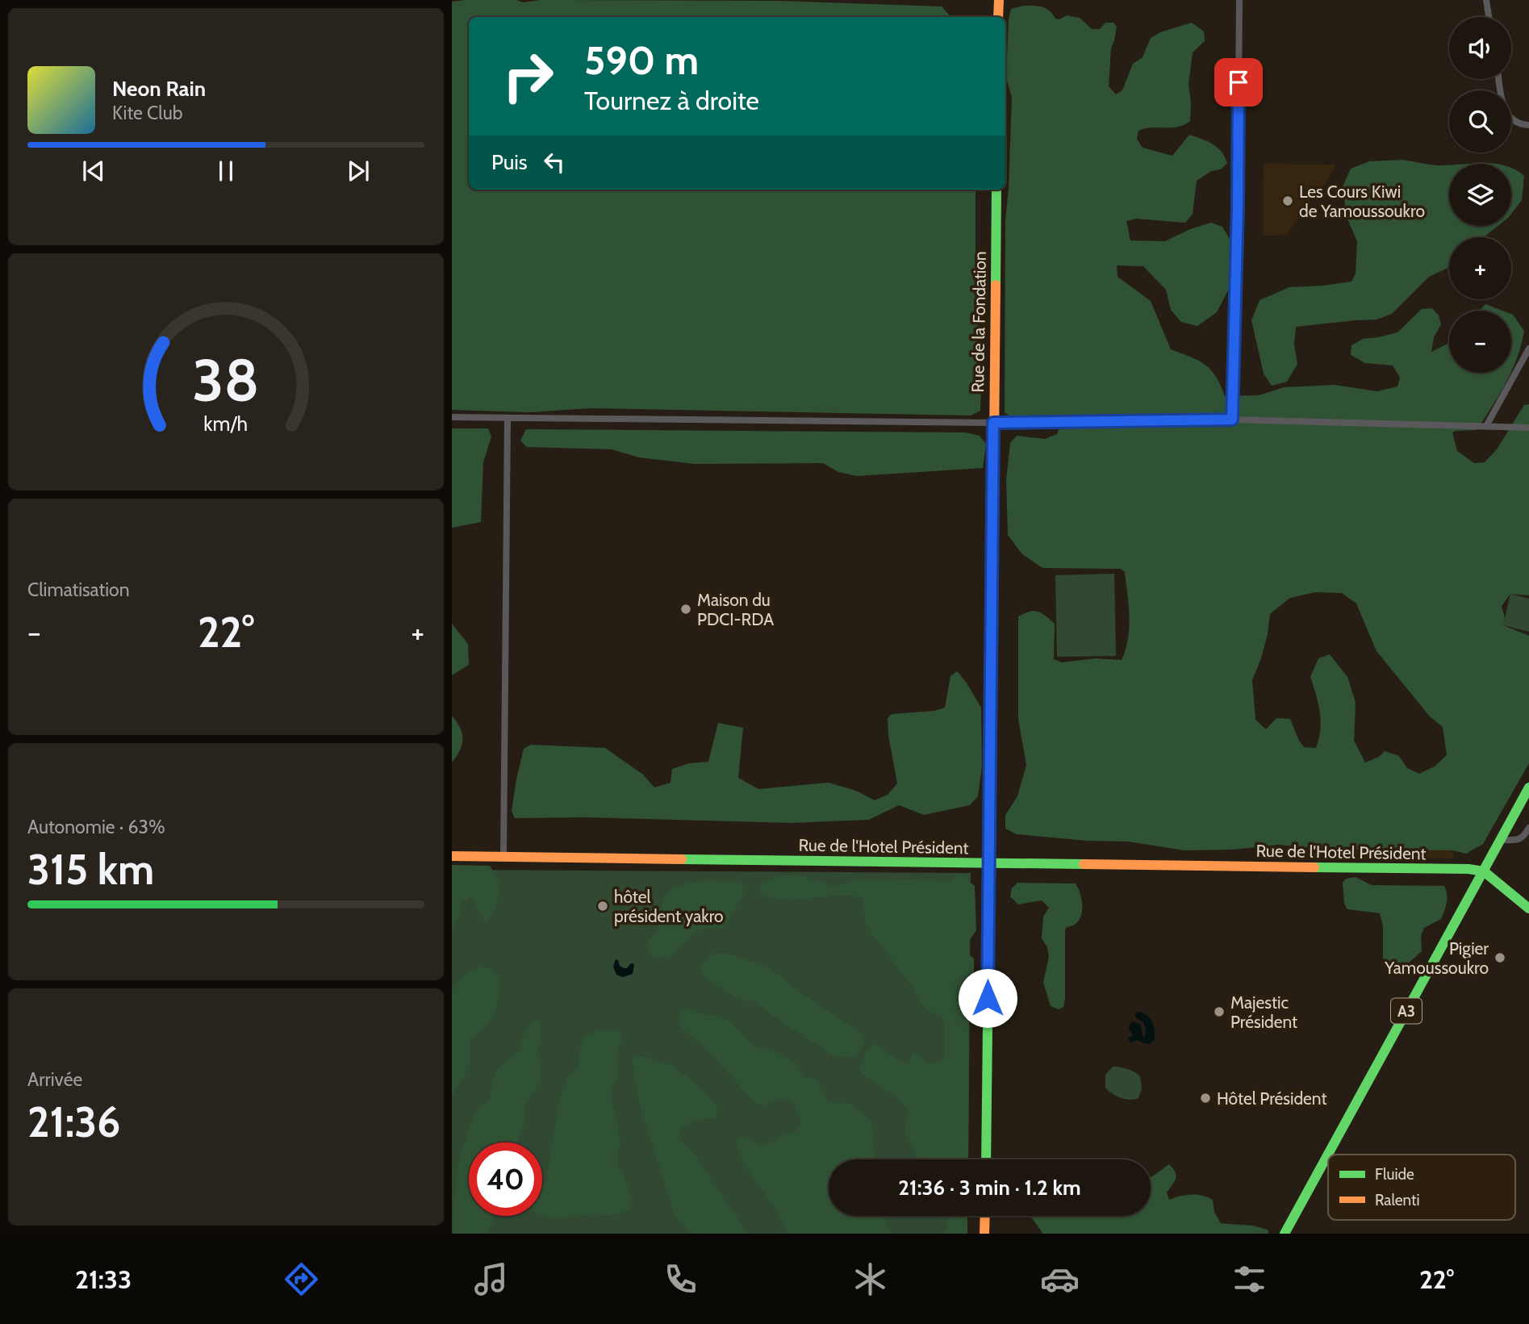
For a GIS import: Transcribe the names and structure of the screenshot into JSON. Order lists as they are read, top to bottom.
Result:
{
  "streets": {
    "main road": ["Rue de la Fondation", "Rue de l'Hotel Président", "A3"]
  },
  "crossings": [
    ["Rue de la Fondation", "Rue de l'Hotel Président"],
    ["Rue de l'Hotel Président", "A3"]
  ],
  "places": [
    "Les Cours Kiwi de Yamoussoukro",
    "Maison du PDCI-RDA",
    "hôtel président yakro",
    "Pigier Yamoussoukro",
    "Majestic Président",
    "Hôtel Président"
  ],
  "legend": ["Fluide", "Ralenti"],
  "page": {
    "map_buttons": ["+", "−"],
    "turn": ["590 m", "Tournez à droite"],
    "song": ["Neon Rain", "Kite Club"],
    "then": "Puis",
    "tile": [
      "Climatisation",
      ["Autonomie · 63%", "315 km"],
      ["Arrivée", "21:36"]
    ],
    "heat": ["−", "22°", "+"],
    "limit": "40",
    "trip": "21:36 · 3 min · 1.2 km",
    "tabs": ["21:33", "22°"],
    "gauge": ["38", "km/h"]
  }
}
